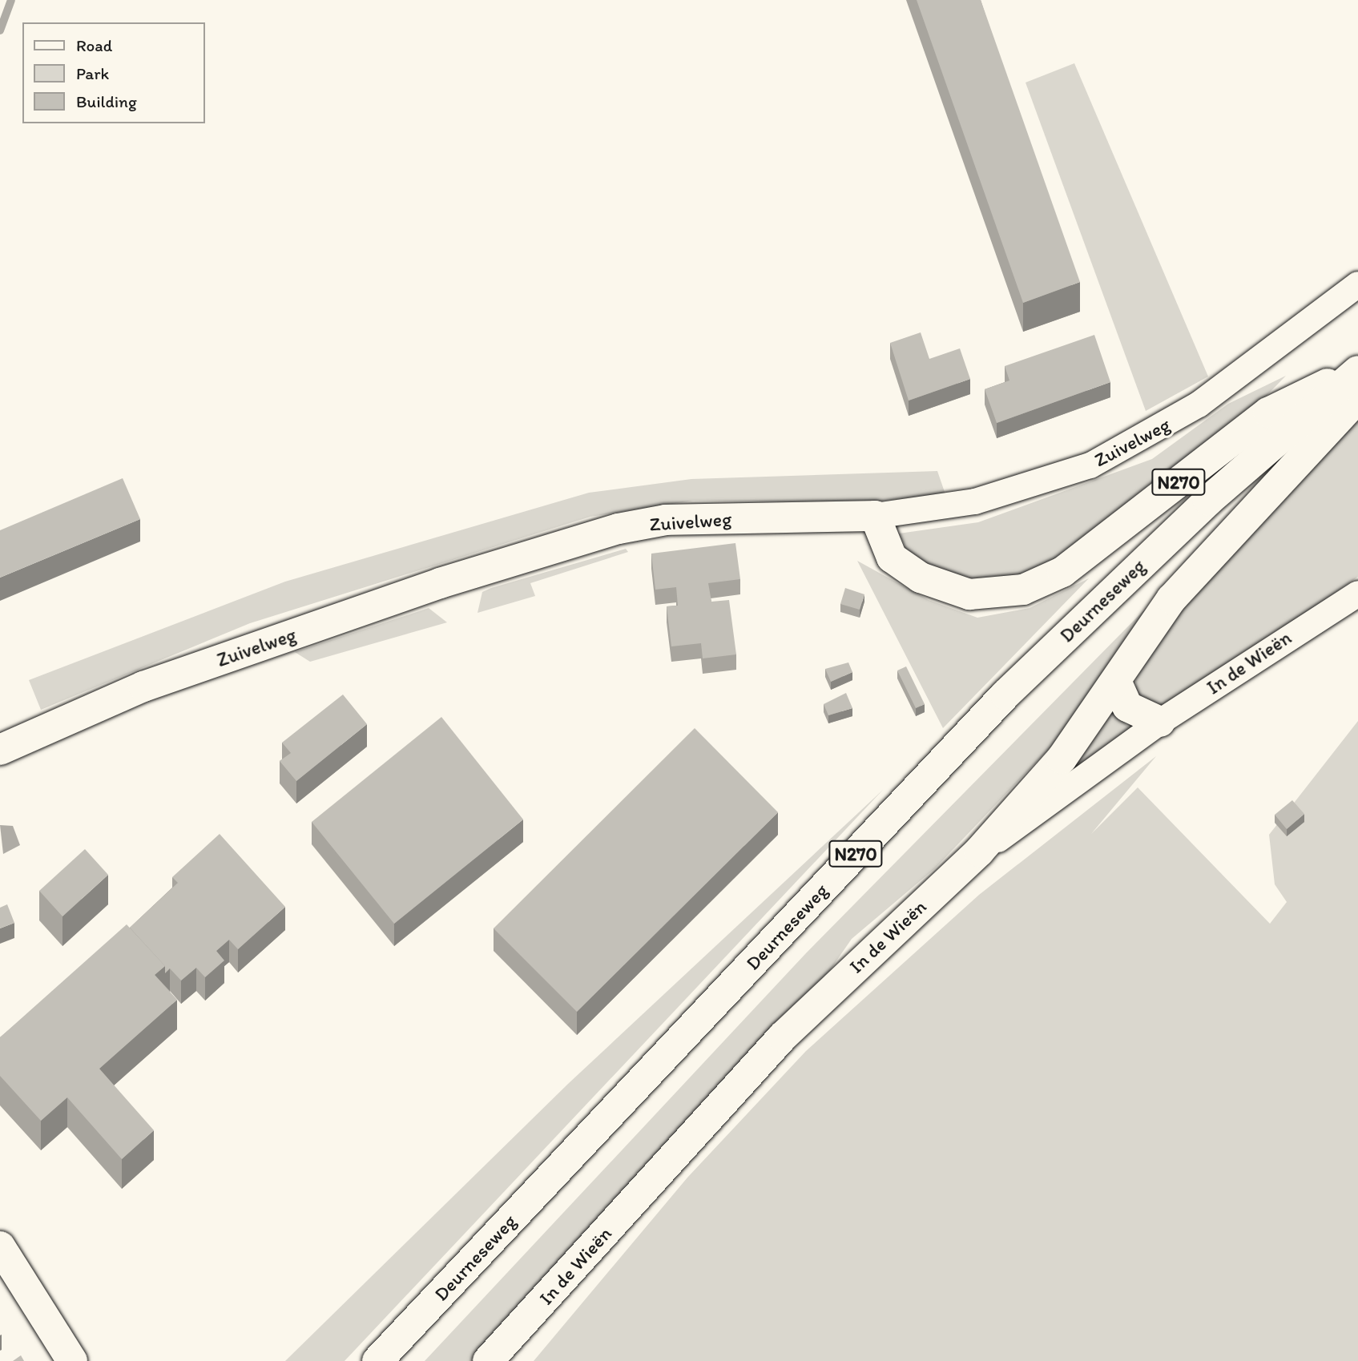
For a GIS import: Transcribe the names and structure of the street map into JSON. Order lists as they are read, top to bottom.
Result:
{
  "streets": {
    "main road": [
      "Zuivelweg",
      "N270",
      "Deurneseweg",
      "In de Wieën"
    ]
  },
  "crossings": [
    ["Zuivelweg", "N270"],
    ["N270", "Deurneseweg"]
  ],
  "legend": ["Road", "Park", "Building"]
}
